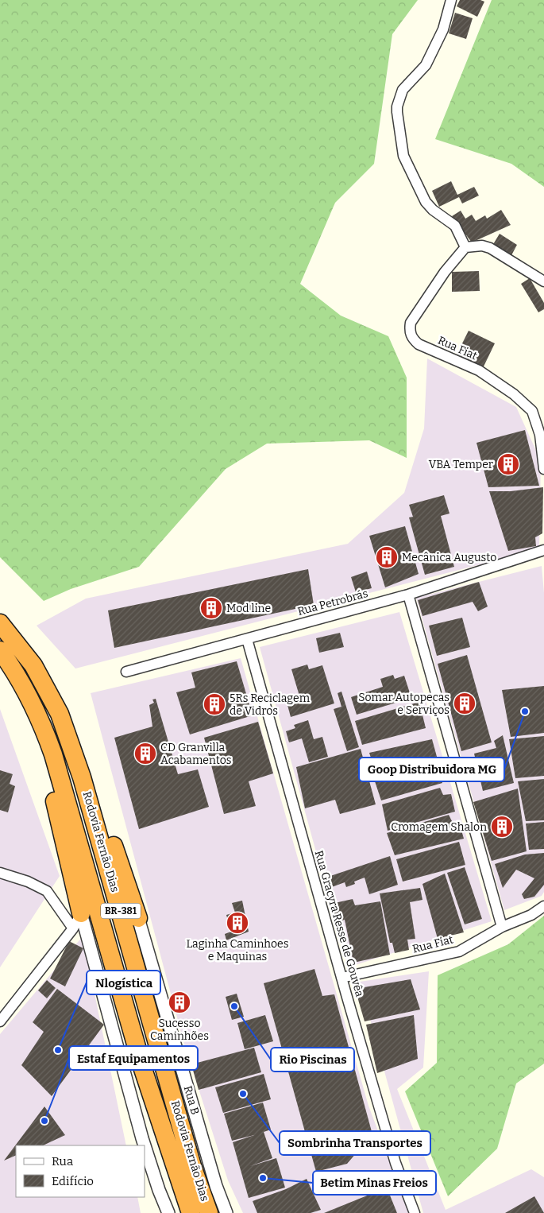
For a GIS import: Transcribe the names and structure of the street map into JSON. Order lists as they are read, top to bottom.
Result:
{
  "streets": {
    "highway": ["Rodovia Fernão Dias", "BR-381"],
    "street": [
      "Rua Fiat",
      "Rua Petrobrás",
      "Rua Gracyra Resse de Gouvêa",
      "Rua B"
    ]
  },
  "crossings": [
    ["Rua Fiat", "Rua Gracyra Resse de Gouvêa"],
    ["Rua Petrobrás", "Rua Gracyra Resse de Gouvêa"],
    ["Rodovia Fernão Dias", "BR-381"]
  ],
  "places": {
    "building": [
      "VBA Temper",
      "Mecânica Augusto",
      "Mod line",
      "Somar Autopecas e Serviços",
      "5Rs Reciclagem de Vidros",
      "CD Granvilla Acabamentos",
      "Cromagem Shalon",
      "Laginha Caminhoes e Maquinas",
      "Sucesso Caminhões"
    ],
    "other": [
      "Goop Distribuidora MG",
      "Rio Piscinas",
      "Nlogística",
      "Sombrinha Transportes",
      "Estaf Equipamentos",
      "Betim Minas Freios"
    ]
  },
  "legend": ["Rua", "Edifício"]
}
